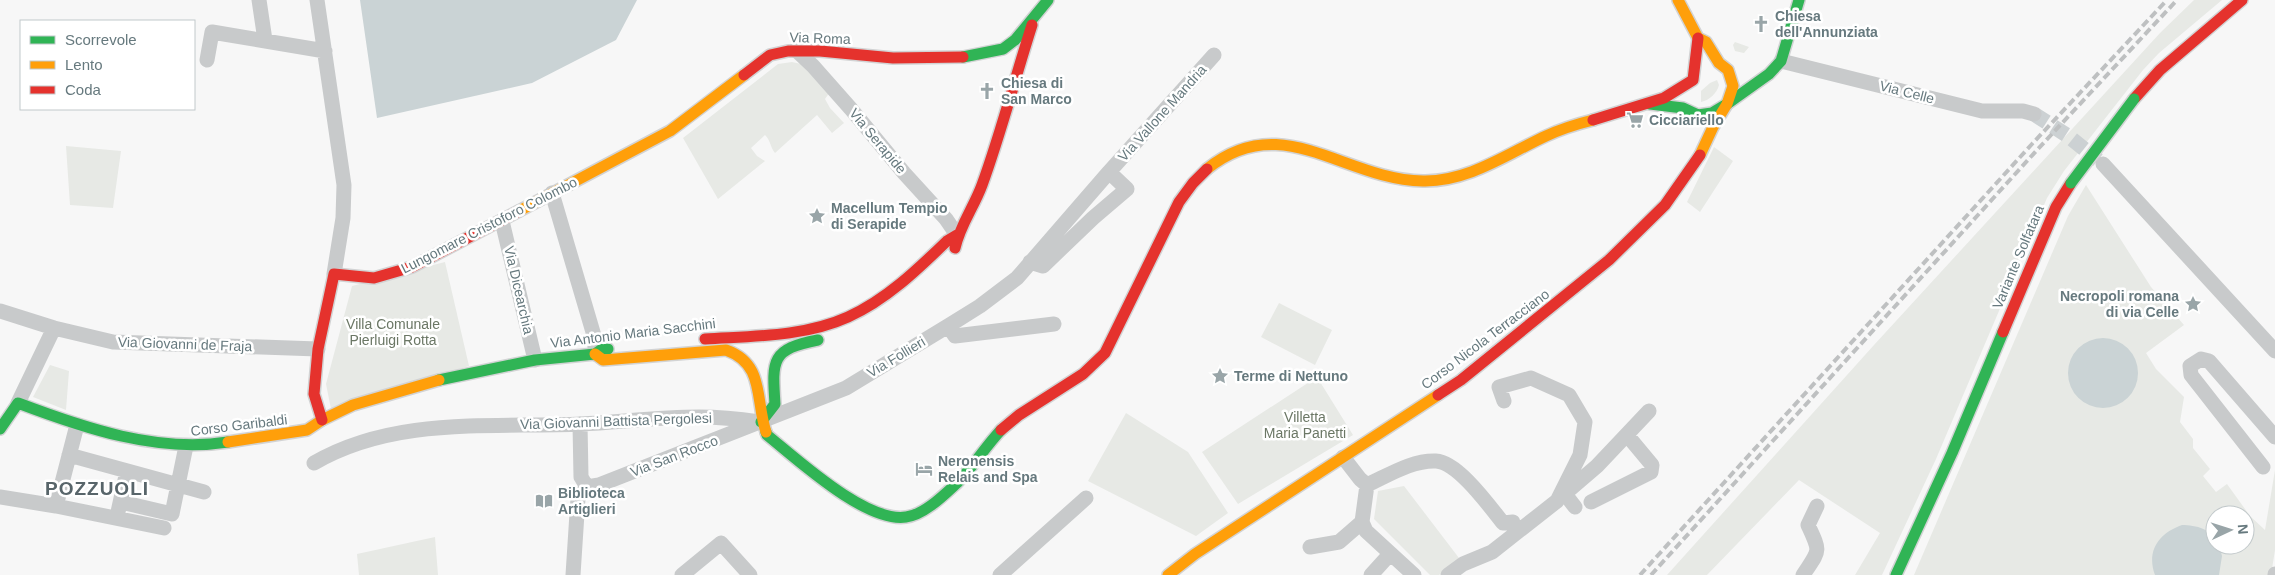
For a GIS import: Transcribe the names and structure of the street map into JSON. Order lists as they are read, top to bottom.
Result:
{
  "streets": {
    "street": [
      "Via Roma",
      "Via Celle",
      "Via Vallone Mandria",
      "Via Serapide",
      "Lungomare Cristoforo Colombo",
      "Variante Solfatara",
      "Via Dicearchia",
      "Via Antonio Maria Sacchini",
      "Corso Nicola Terracciano",
      "Via Giovanni de Fraja",
      "Via Follieri",
      "Via Giovanni Battista Pergolesi",
      "Corso Garibaldi",
      "Via San Rocco"
    ]
  },
  "crossings": [
    ["Via Roma", "Via Serapide"],
    ["Via Roma", "Lungomare Cristoforo Colombo"],
    ["Via Vallone Mandria", "Via Follieri"],
    ["Via Serapide", "Via Antonio Maria Sacchini"],
    ["Lungomare Cristoforo Colombo", "Via Dicearchia"],
    ["Via Dicearchia", "Via Antonio Maria Sacchini"],
    ["Via Antonio Maria Sacchini", "Corso Garibaldi"],
    ["Via Follieri", "Via Giovanni Battista Pergolesi"],
    ["Via Follieri", "Via San Rocco"],
    ["Via Giovanni Battista Pergolesi", "Via San Rocco"]
  ],
  "districts": ["POZZUOLI"],
  "parks": ["Villa Comunale Pierluigi Rotta", "Villetta Maria Panetti"],
  "places": {
    "church": ["Chiesa dell'Annunziata", "Chiesa di San Marco"],
    "supermarket": ["Cicciariello"],
    "place": ["Macellum Tempio di Serapide", "Necropoli romana di via Celle", "Terme di Nettuno"],
    "hotel": ["Neronensis Relais and Spa"],
    "library": ["Biblioteca Artiglieri"]
  },
  "legend": ["Scorrevole", "Lento", "Coda"],
  "north": "right"
}
